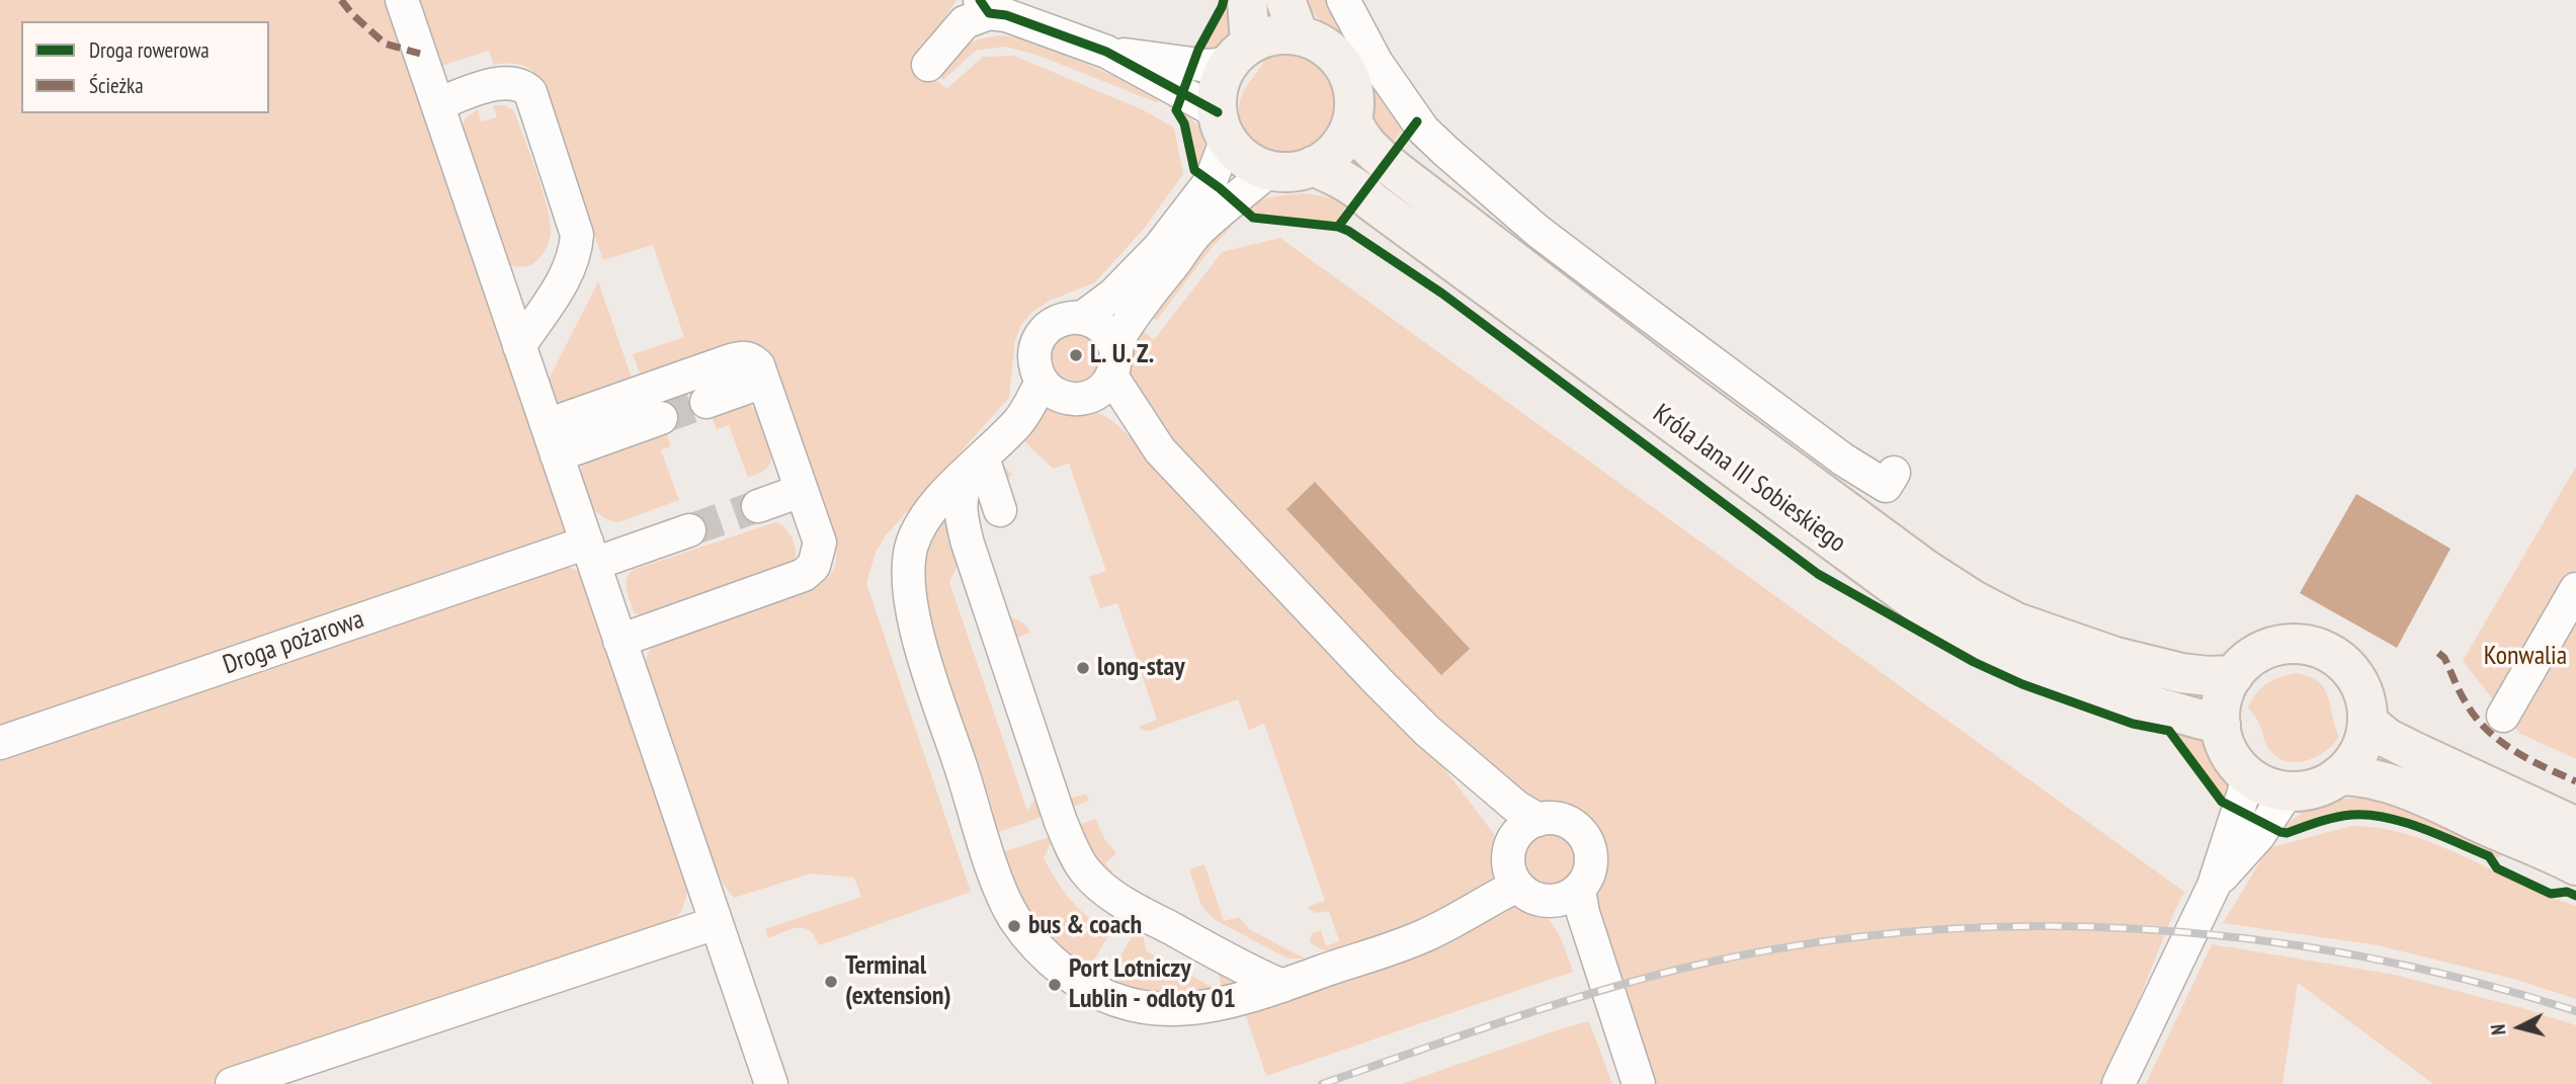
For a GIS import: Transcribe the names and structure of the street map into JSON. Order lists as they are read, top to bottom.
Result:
{
  "streets": {
    "main road": ["Króla Jana III Sobieskiego"],
    "street": ["Droga pożarowa"]
  },
  "parks": ["Konwalia"],
  "places": [
    "L. U. Z.",
    "long-stay",
    "bus & coach",
    "Terminal (extension)",
    "Port Lotniczy Lublin - odloty 01"
  ],
  "legend": ["Droga rowerowa", "Ścieżka"],
  "north": "left"
}
